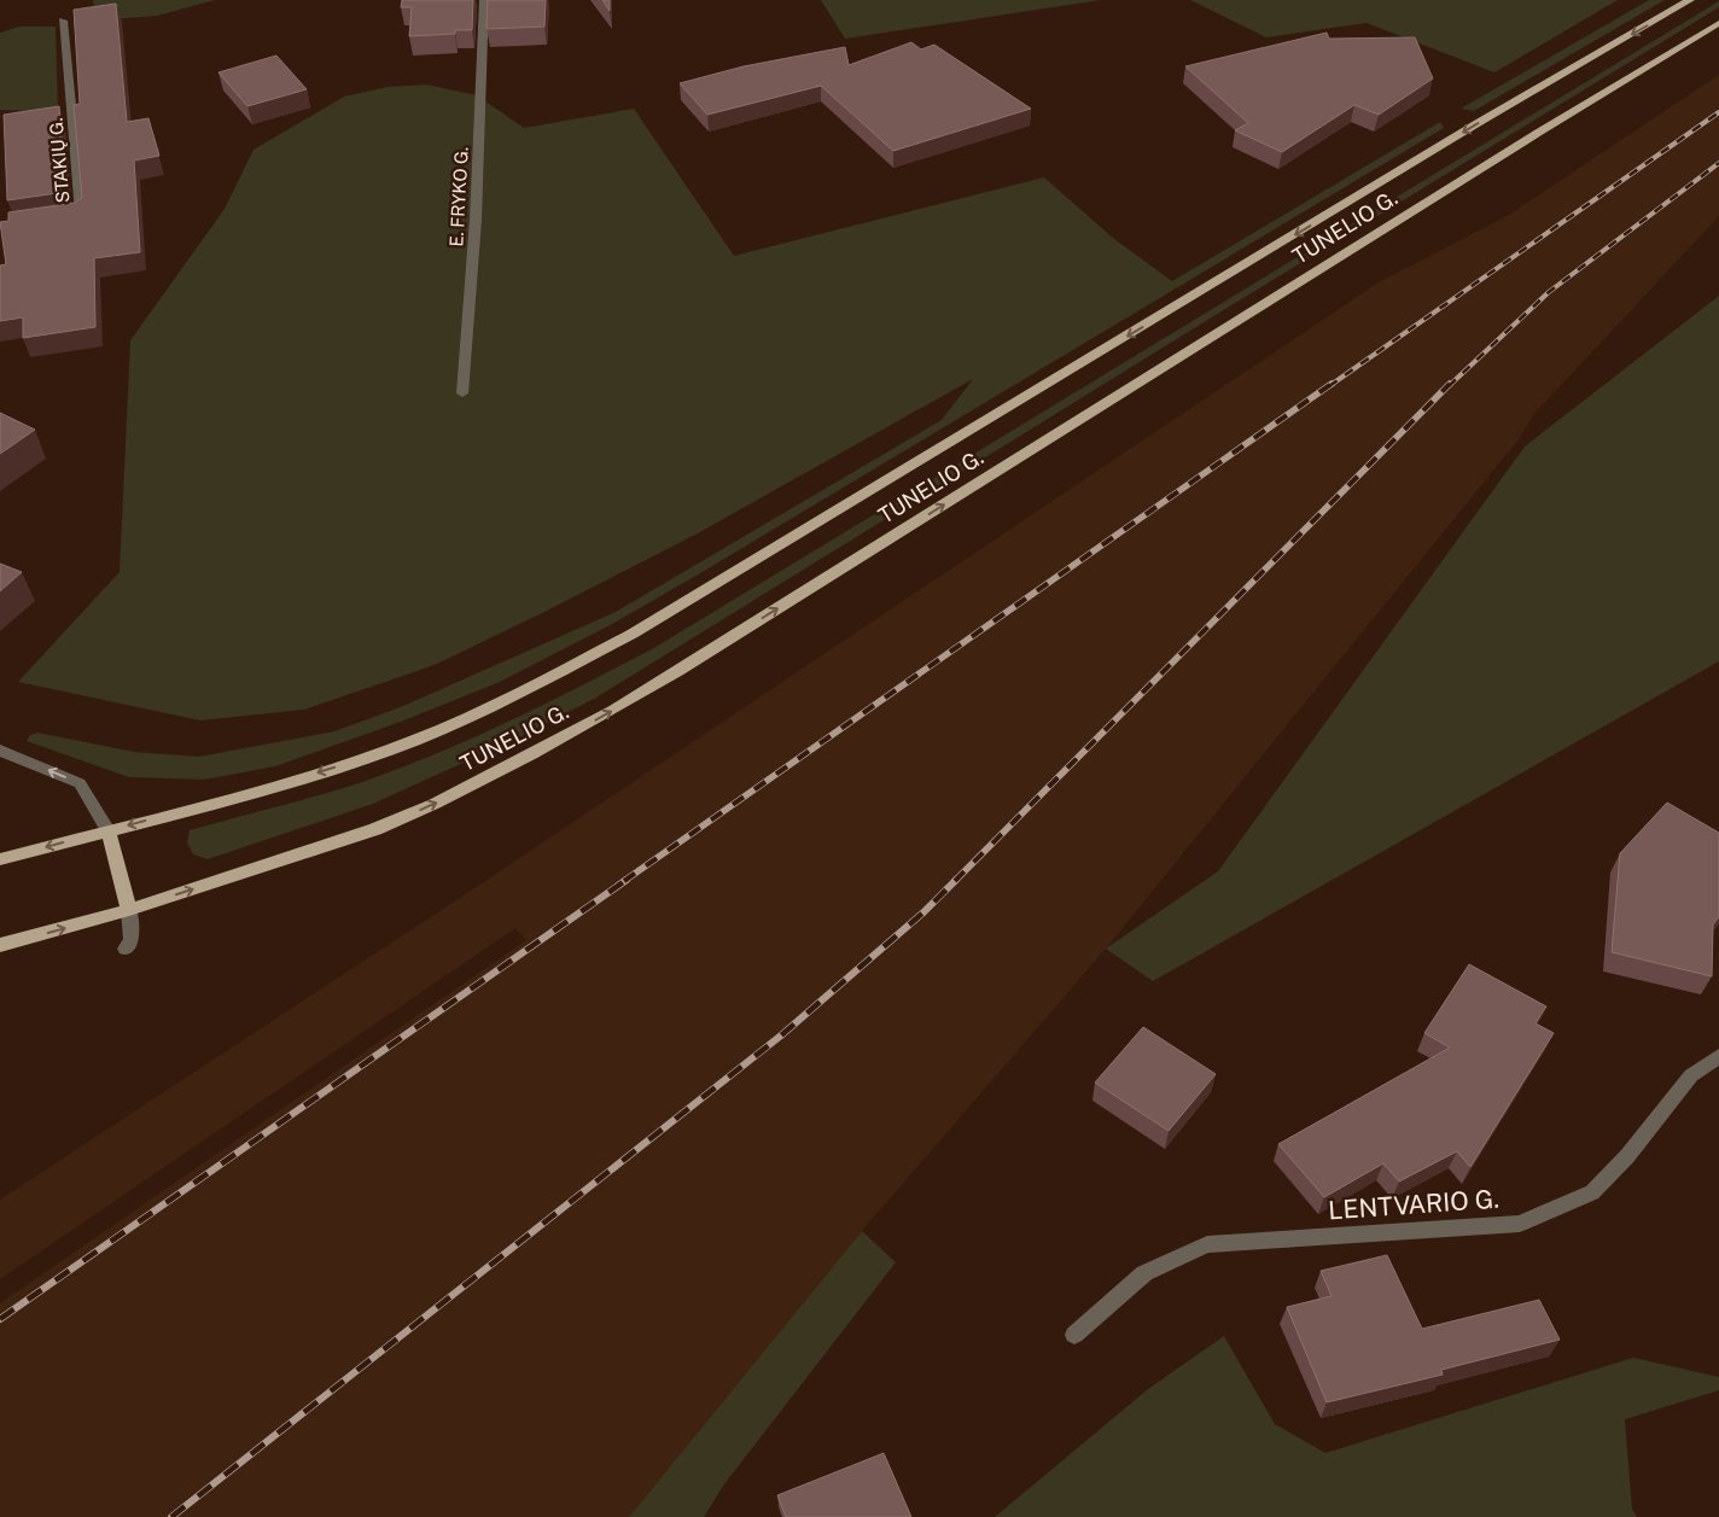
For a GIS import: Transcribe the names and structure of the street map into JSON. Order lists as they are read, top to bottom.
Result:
{
  "streets": {
    "main road": ["TUNELIO G."],
    "street": ["STAKIŲ G.", "E. FRYKO G.", "LENTVARIO G."]
  }
}
